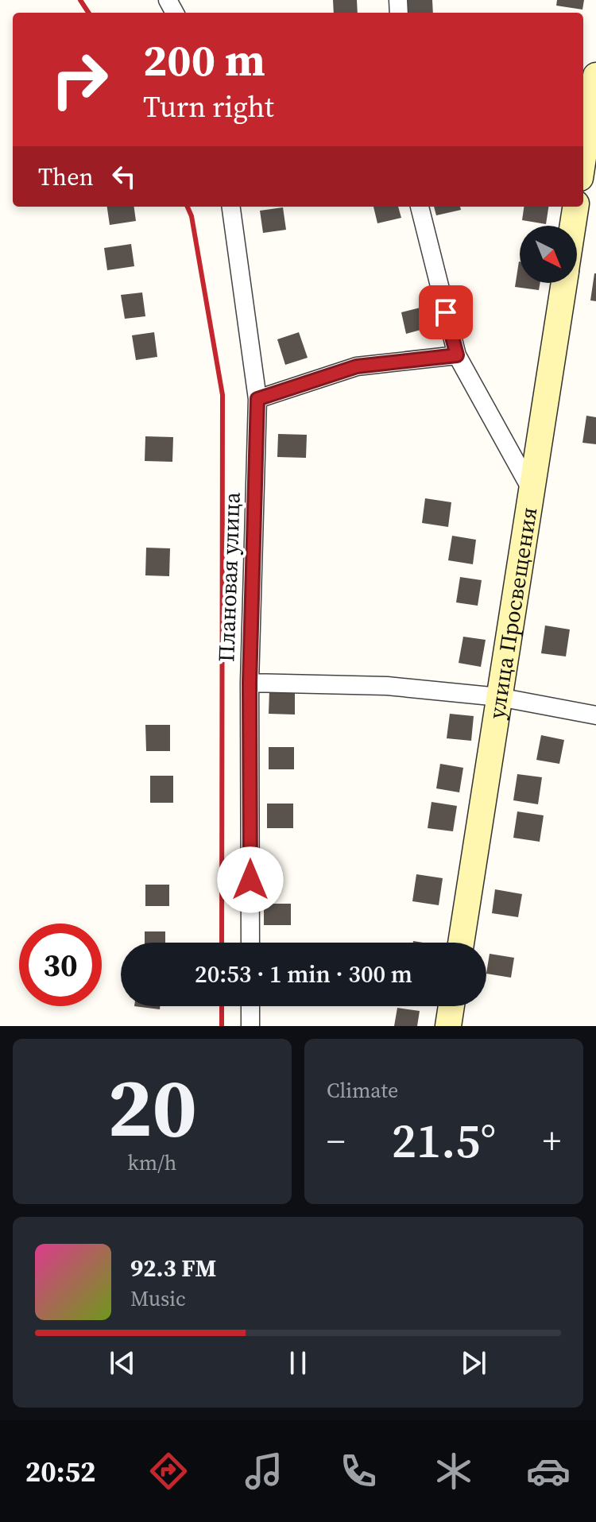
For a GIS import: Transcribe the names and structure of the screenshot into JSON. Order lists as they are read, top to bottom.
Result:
{
  "streets": {
    "street": ["Плановая улица", "улица Просвещения"]
  },
  "north": "bottom right",
  "page": {
    "turn": ["200 m", "Turn right"],
    "then": "Then",
    "limit": "30",
    "trip": "20:53 · 1 min · 300 m",
    "tile": [
      ["20", "km/h"],
      "Climate"
    ],
    "heat": ["−", "21.5°", "+"],
    "song": ["92.3 FM", "Music"],
    "tabs": "20:52"
  }
}
